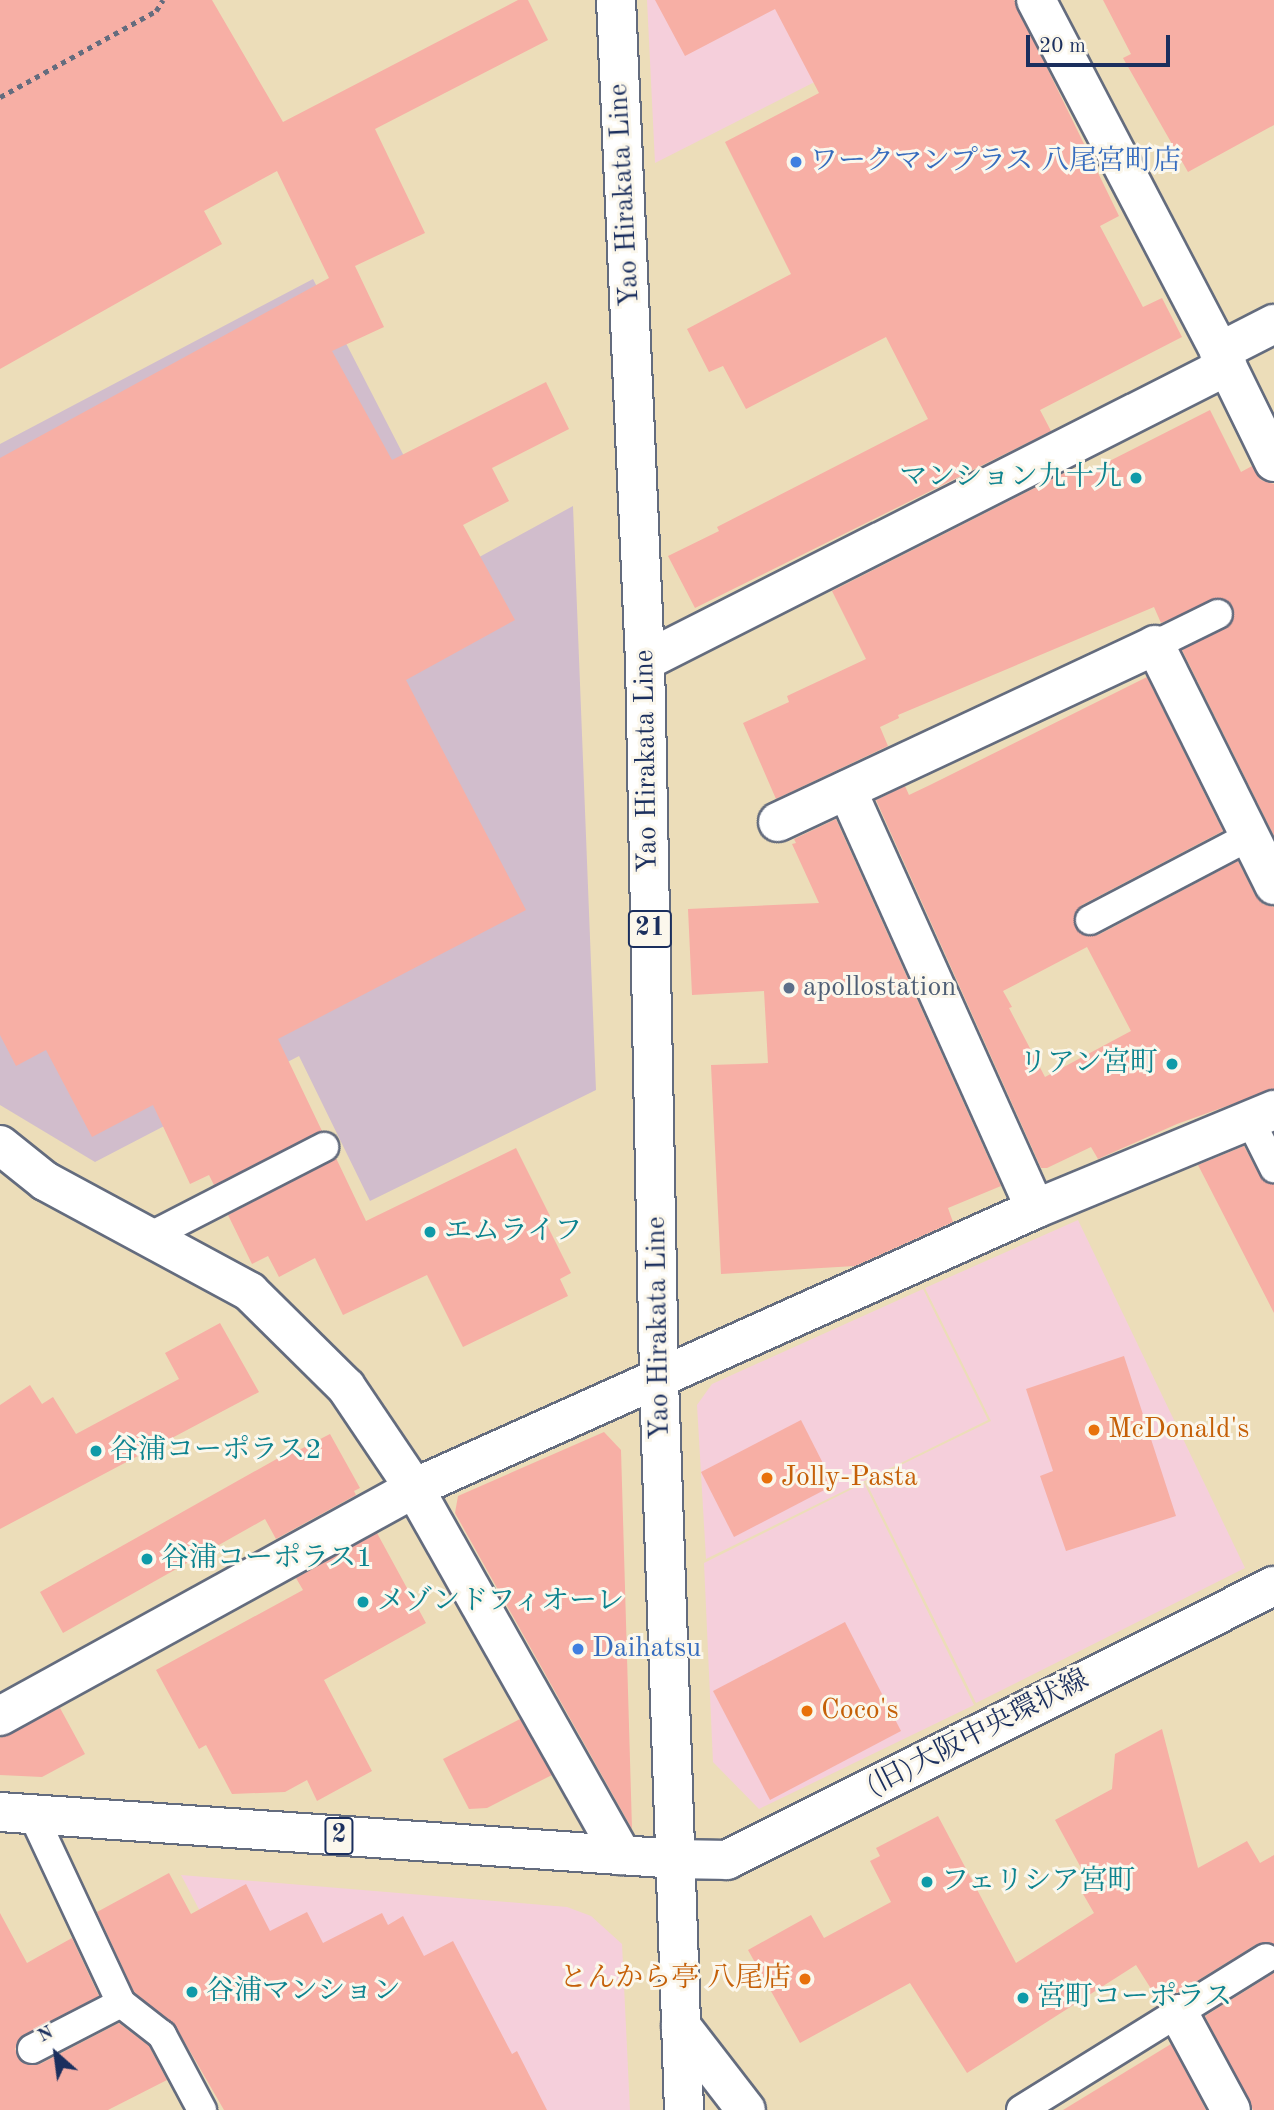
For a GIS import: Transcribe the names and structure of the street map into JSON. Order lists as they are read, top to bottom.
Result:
{
  "streets": {
    "street": [
      "Yao Hirakata Line",
      "21",
      "(旧)大阪中央環状線",
      "2"
    ]
  },
  "crossings": [
    ["Yao Hirakata Line", "(旧)大阪中央環状線"],
    ["Yao Hirakata Line", "2"],
    ["(旧)大阪中央環状線", "2"]
  ],
  "places": [
    "ワークマンプラス 八尾宮町店",
    "マンション九十九",
    "apollostation",
    "リアン宮町",
    "エムライフ",
    "McDonald's",
    "谷浦コーポラス2",
    "Jolly-Pasta",
    "谷浦コーポラス1",
    "メゾンドフィオーレ",
    "Daihatsu",
    "Coco's",
    "フェリシア宮町",
    "とんから亭 八尾店",
    "谷浦マンション",
    "宮町コーポラス"
  ],
  "scale_bar": "20 m",
  "north": "top left"
}
